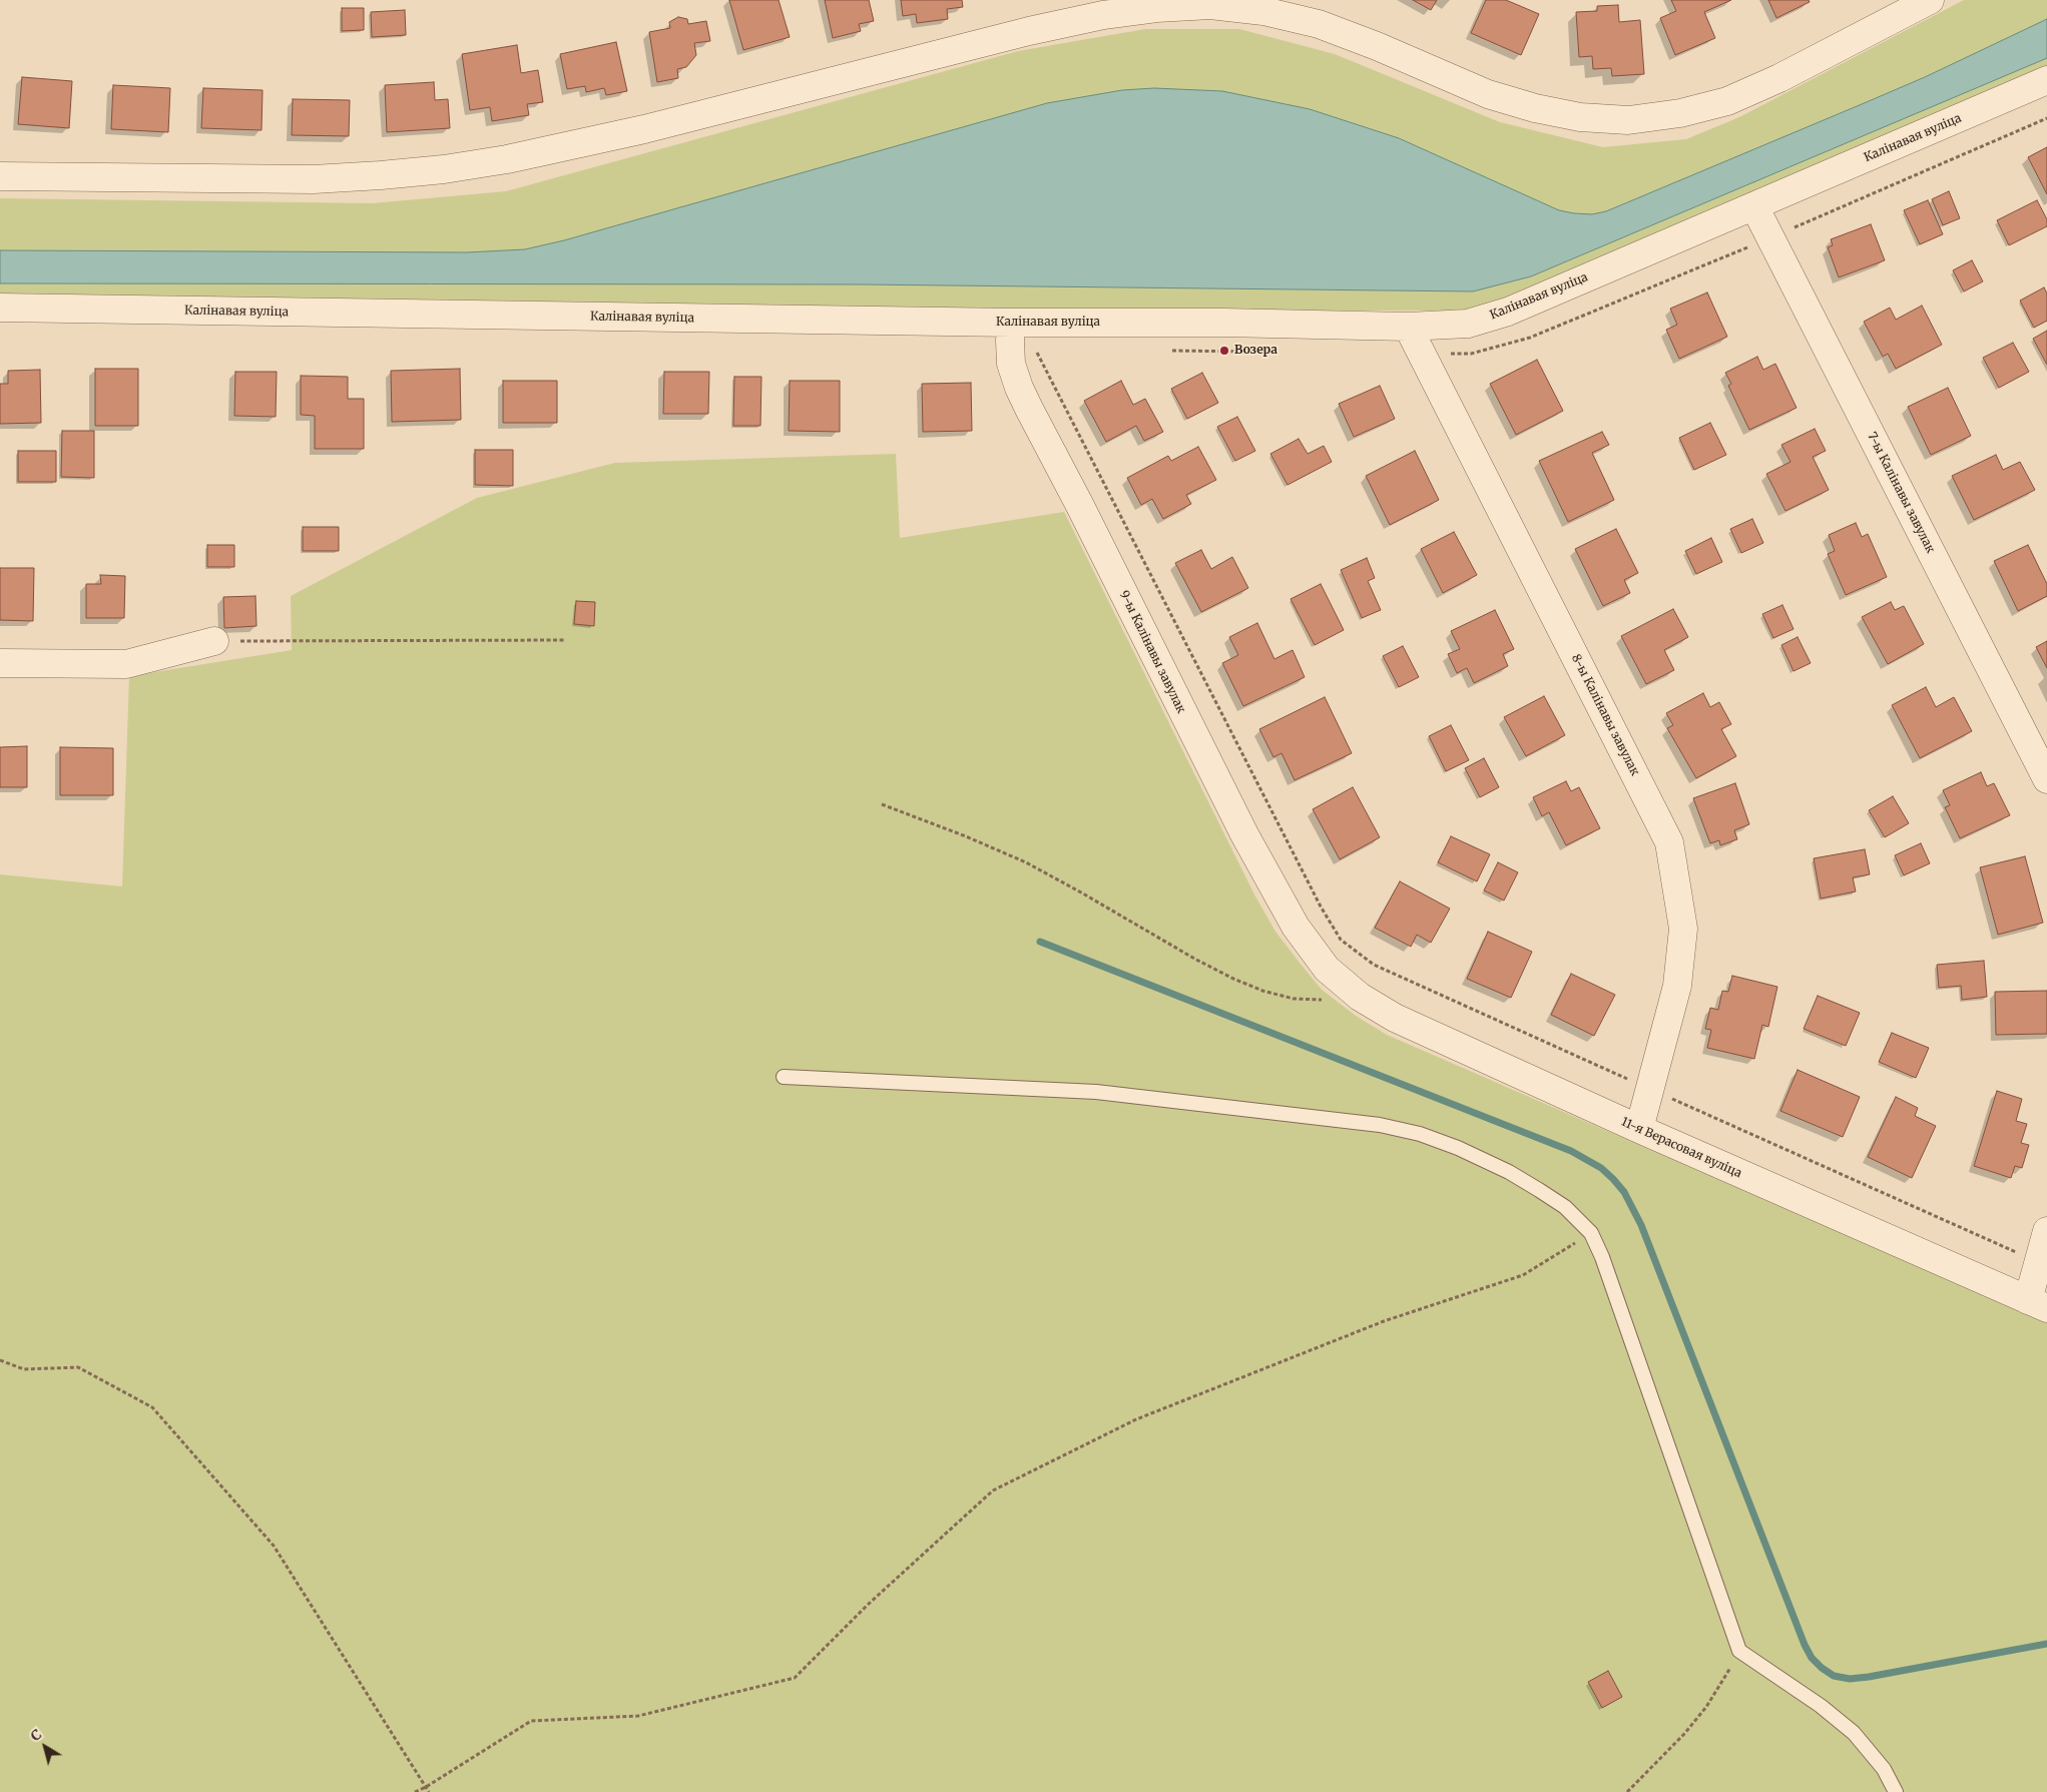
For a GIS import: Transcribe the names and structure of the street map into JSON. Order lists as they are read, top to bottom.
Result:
{
  "streets": {
    "street": [
      "Калінавая вуліца",
      "7-ы Калінавы завулак",
      "9-ы Калінавы завулак",
      "8-ы Калінавы завулак",
      "11-я Верасовая вуліца"
    ]
  },
  "crossings": [
    ["Калінавая вуліца", "7-ы Калінавы завулак"],
    ["Калінавая вуліца", "9-ы Калінавы завулак"],
    ["Калінавая вуліца", "8-ы Калінавы завулак"],
    ["9-ы Калінавы завулак", "11-я Верасовая вуліца"],
    ["8-ы Калінавы завулак", "11-я Верасовая вуліца"]
  ],
  "places": ["Возера"],
  "north": "top left"
}
